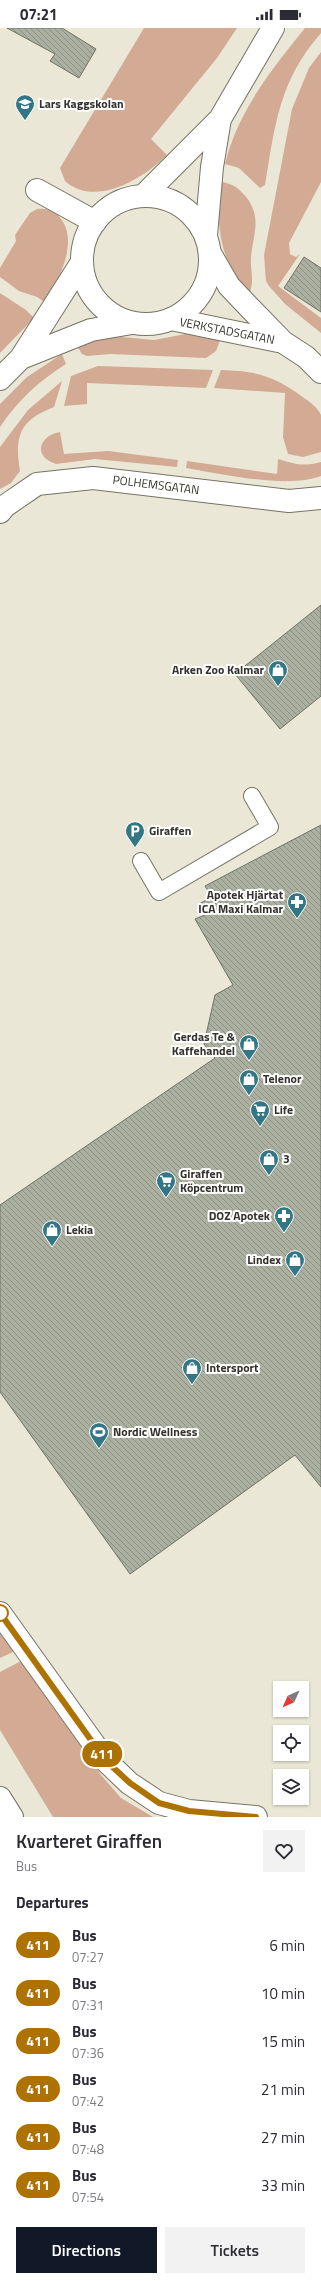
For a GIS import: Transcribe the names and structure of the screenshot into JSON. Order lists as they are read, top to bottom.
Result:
{
  "streets": {
    "street": ["VERKSTADSGATAN", "POLHEMSGATAN"]
  },
  "places": {
    "school or university": ["Lars Kaggskolan"],
    "shop": [
      "Arken Zoo Kalmar",
      "Gerdas Te & Kaffehandel",
      "Telenor",
      "3",
      "Lekia",
      "Lindex",
      "Intersport"
    ],
    "parking": ["Giraffen"],
    "pharmacy": ["Apotek Hjärtat ICA Maxi Kalmar", "DOZ Apotek"],
    "supermarket": ["Life", "Giraffen Köpcentrum"],
    "sports": ["Nordic Wellness"]
  },
  "lines": ["bus line 411"],
  "north": "bottom left",
  "page": {
    "status": "07:21",
    "on_map": "411",
    "heading": [
      ["Kvarteret Giraffen", "Bus"],
      "Departures"
    ],
    "list": [
      {
        "mark": "411",
        "name": "Bus",
        "note": "07:27",
        "value": "6 min"
      },
      {
        "mark": "411",
        "name": "Bus",
        "note": "07:31",
        "value": "10 min"
      },
      {
        "mark": "411",
        "name": "Bus",
        "note": "07:36",
        "value": "15 min"
      },
      {
        "mark": "411",
        "name": "Bus",
        "note": "07:42",
        "value": "21 min"
      },
      {
        "mark": "411",
        "name": "Bus",
        "note": "07:48",
        "value": "27 min"
      },
      {
        "mark": "411",
        "name": "Bus",
        "note": "07:54",
        "value": "33 min"
      }
    ],
    "buttons": ["Directions", "Tickets"]
  }
}
